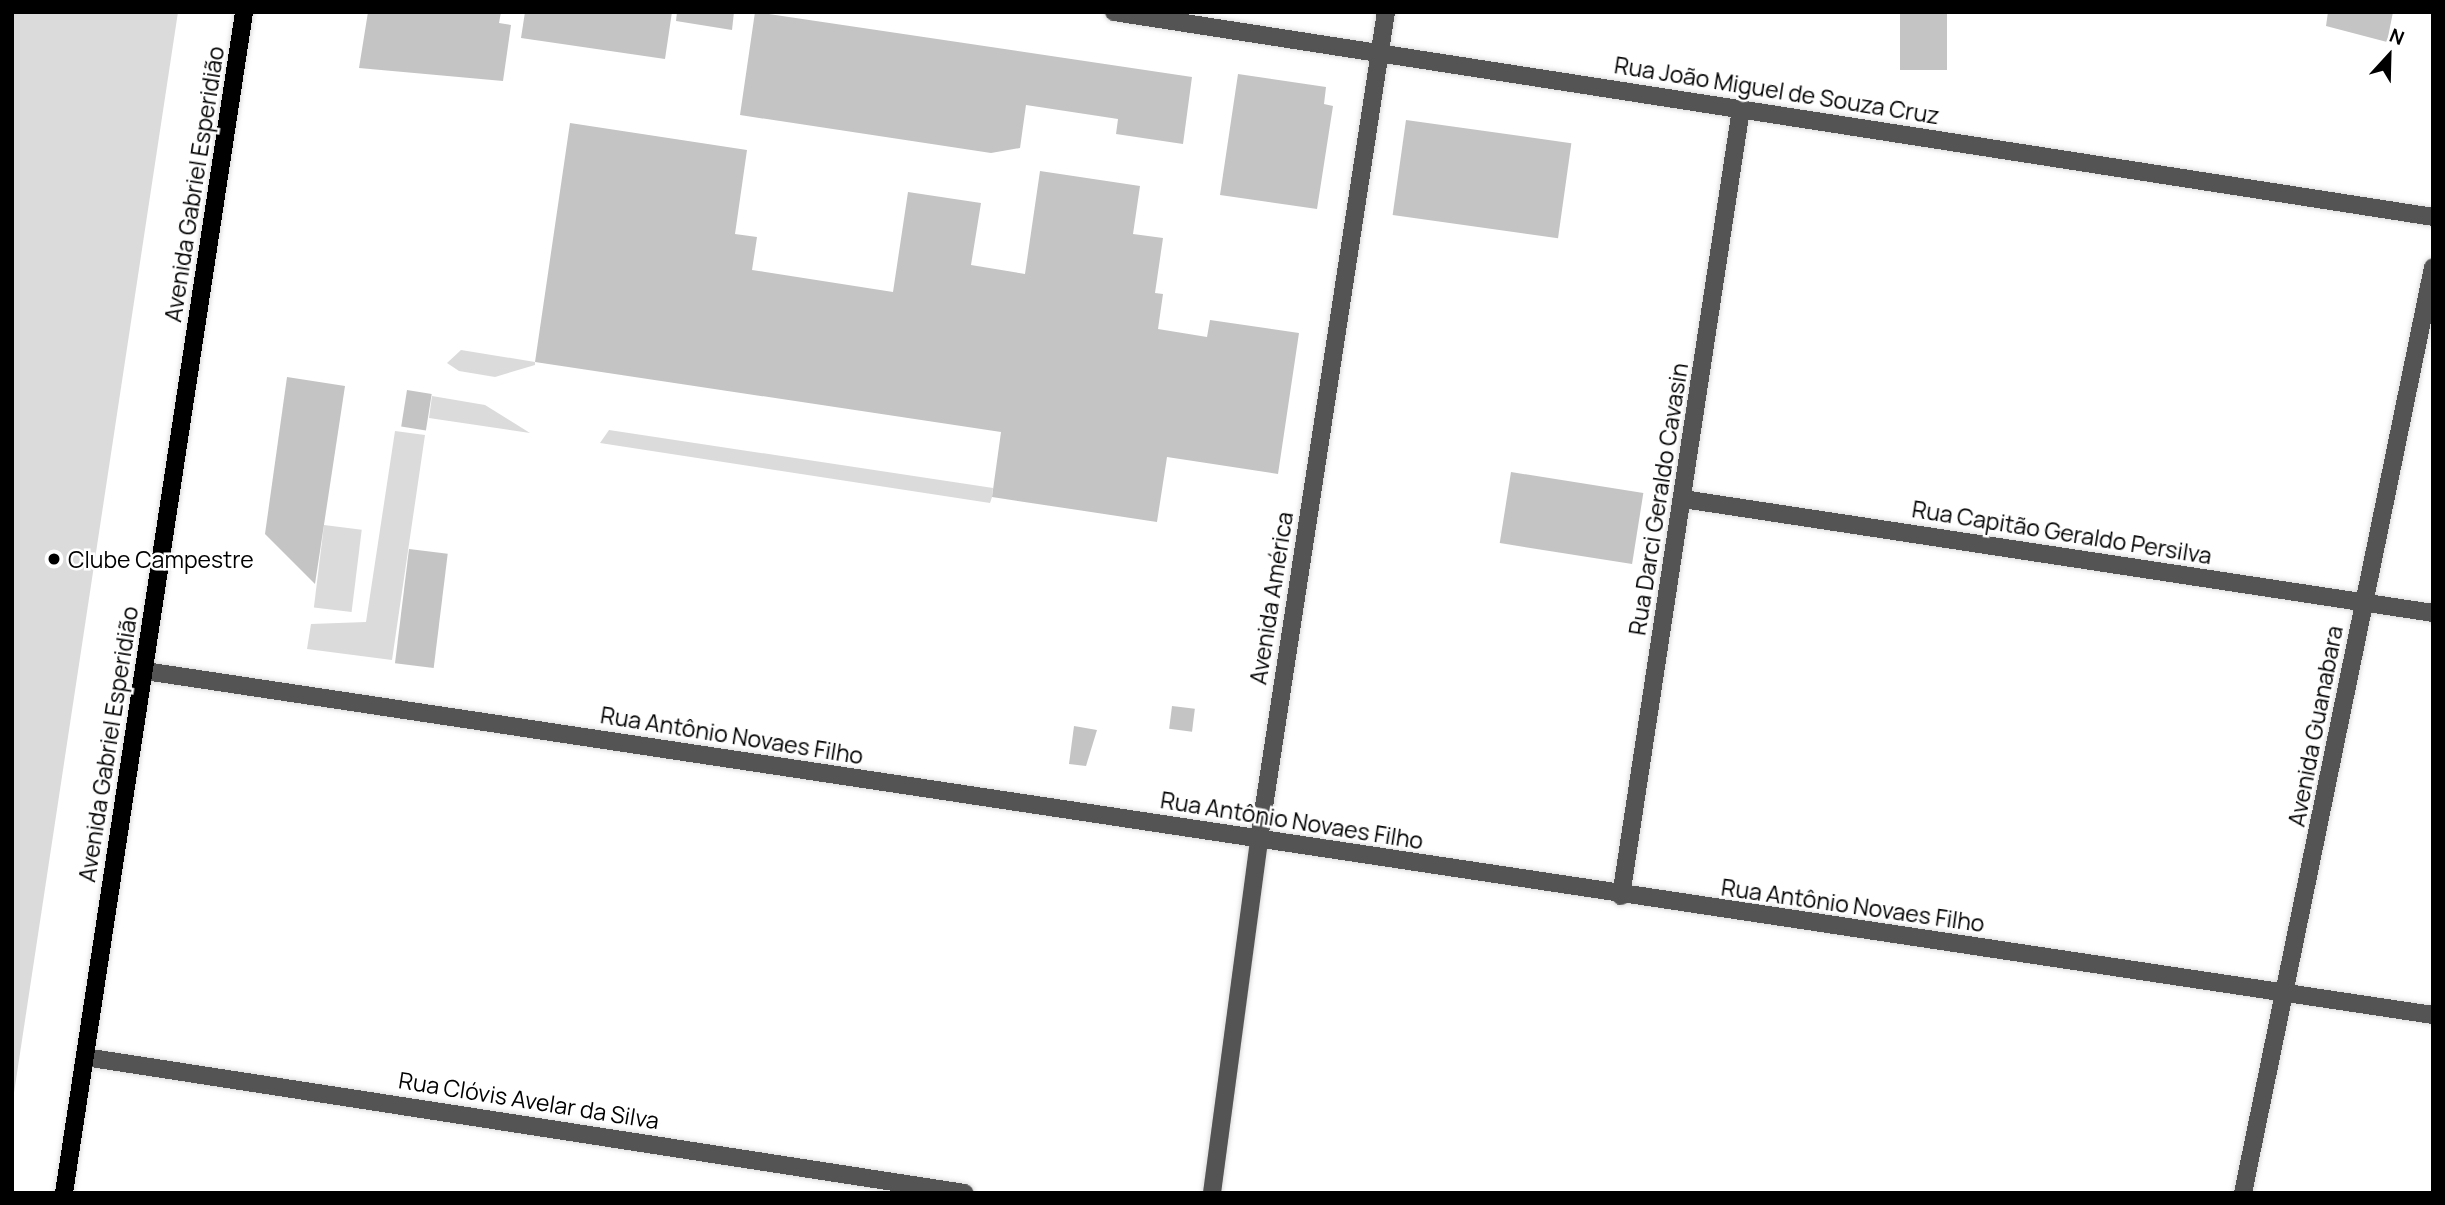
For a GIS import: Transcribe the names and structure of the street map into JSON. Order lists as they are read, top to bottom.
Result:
{
  "streets": {
    "main road": ["Avenida Gabriel Esperidião"],
    "street": [
      "Rua João Miguel de Souza Cruz",
      "Rua Darci Geraldo Cavasin",
      "Rua Capitão Geraldo Persilva",
      "Avenida América",
      "Avenida Guanabara",
      "Rua Antônio Novaes Filho",
      "Rua Clóvis Avelar da Silva"
    ]
  },
  "crossings": [
    ["Rua João Miguel de Souza Cruz", "Rua Darci Geraldo Cavasin"],
    ["Rua João Miguel de Souza Cruz", "Avenida América"],
    ["Avenida Gabriel Esperidião", "Rua Antônio Novaes Filho"],
    ["Avenida Gabriel Esperidião", "Rua Clóvis Avelar da Silva"],
    ["Rua Darci Geraldo Cavasin", "Rua Capitão Geraldo Persilva"],
    ["Rua Darci Geraldo Cavasin", "Rua Antônio Novaes Filho"],
    ["Rua Capitão Geraldo Persilva", "Avenida Guanabara"],
    ["Avenida América", "Rua Antônio Novaes Filho"],
    ["Avenida Guanabara", "Rua Antônio Novaes Filho"]
  ],
  "places": ["Clube Campestre"],
  "north": "top"
}
